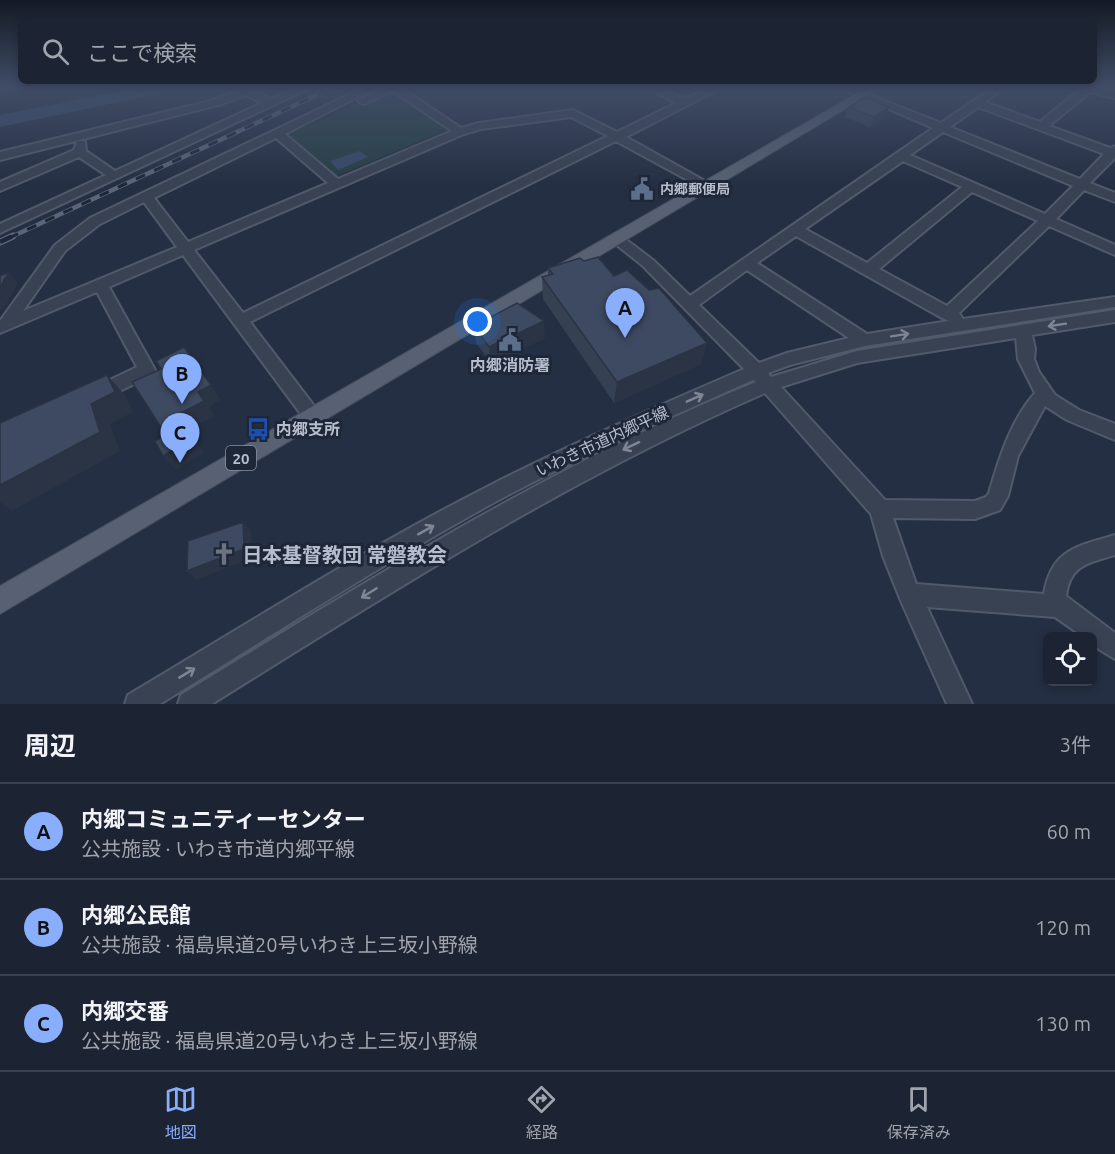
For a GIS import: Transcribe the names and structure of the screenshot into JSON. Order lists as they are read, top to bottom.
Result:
{
  "streets": {
    "main road": ["20"],
    "street": ["いわき市道内郷平線"]
  },
  "places": {
    "public building": ["内郷郵便局", "内郷消防署"],
    "bus stop": ["内郷支所"],
    "church": ["日本基督教団 常磐教会"]
  },
  "page": {
    "search": "ここで検索",
    "pins": ["A", "B", "C"],
    "heading": ["周辺", "3件"],
    "list": [
      {
        "mark": "A",
        "name": "内郷コミュニティーセンター",
        "note": "公共施設 · いわき市道内郷平線",
        "value": "60 m"
      },
      {
        "mark": "B",
        "name": "内郷公民館",
        "note": "公共施設 · 福島県道20号いわき上三坂小野線",
        "value": "120 m"
      },
      {
        "mark": "C",
        "name": "内郷交番",
        "note": "公共施設 · 福島県道20号いわき上三坂小野線",
        "value": "130 m"
      }
    ],
    "nav": ["地図", "経路", "保存済み"]
  }
}
